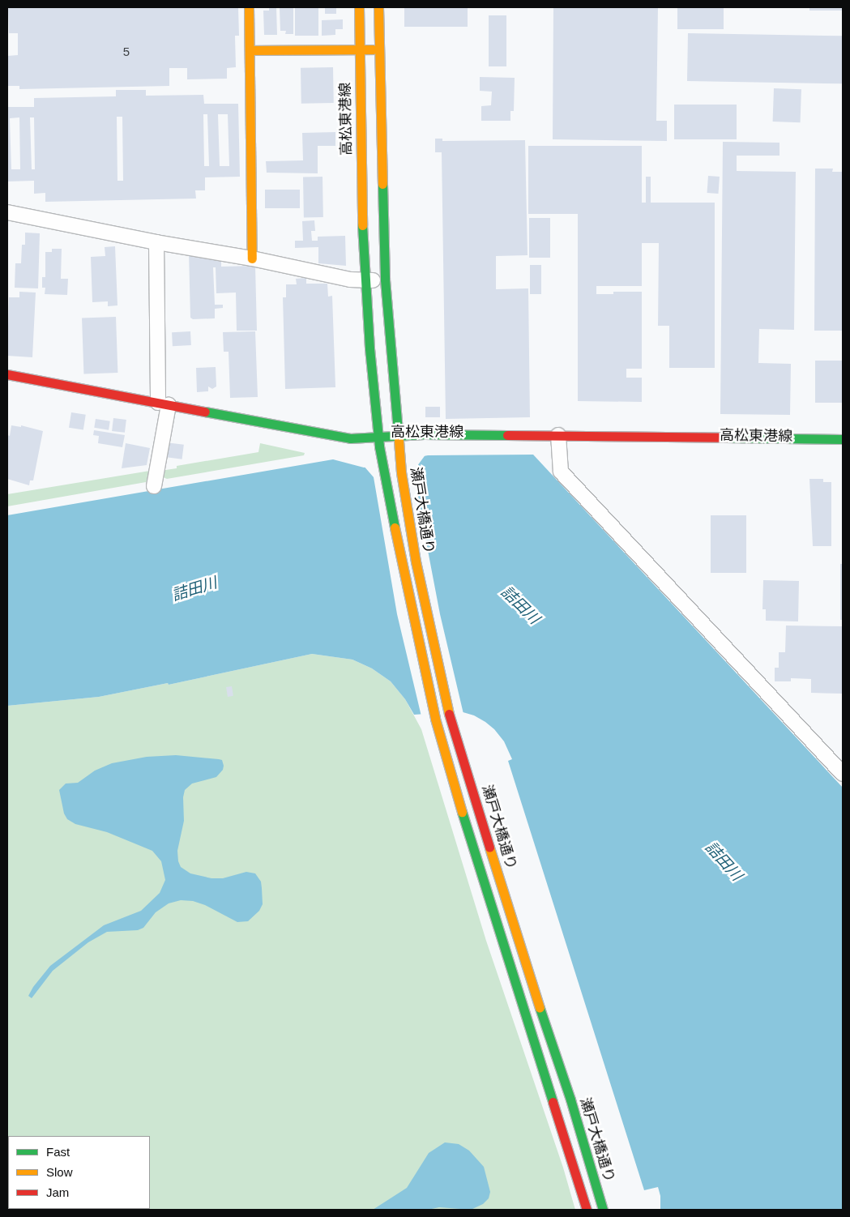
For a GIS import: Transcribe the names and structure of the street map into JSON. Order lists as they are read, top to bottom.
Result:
{
  "streets": {
    "street": ["高松東港線", "瀬戸大橋通り"]
  },
  "crossings": [
    ["高松東港線", "瀬戸大橋通り"]
  ],
  "water": ["詰田川"],
  "house_numbers": ["5"],
  "legend": ["Fast", "Slow", "Jam"]
}
